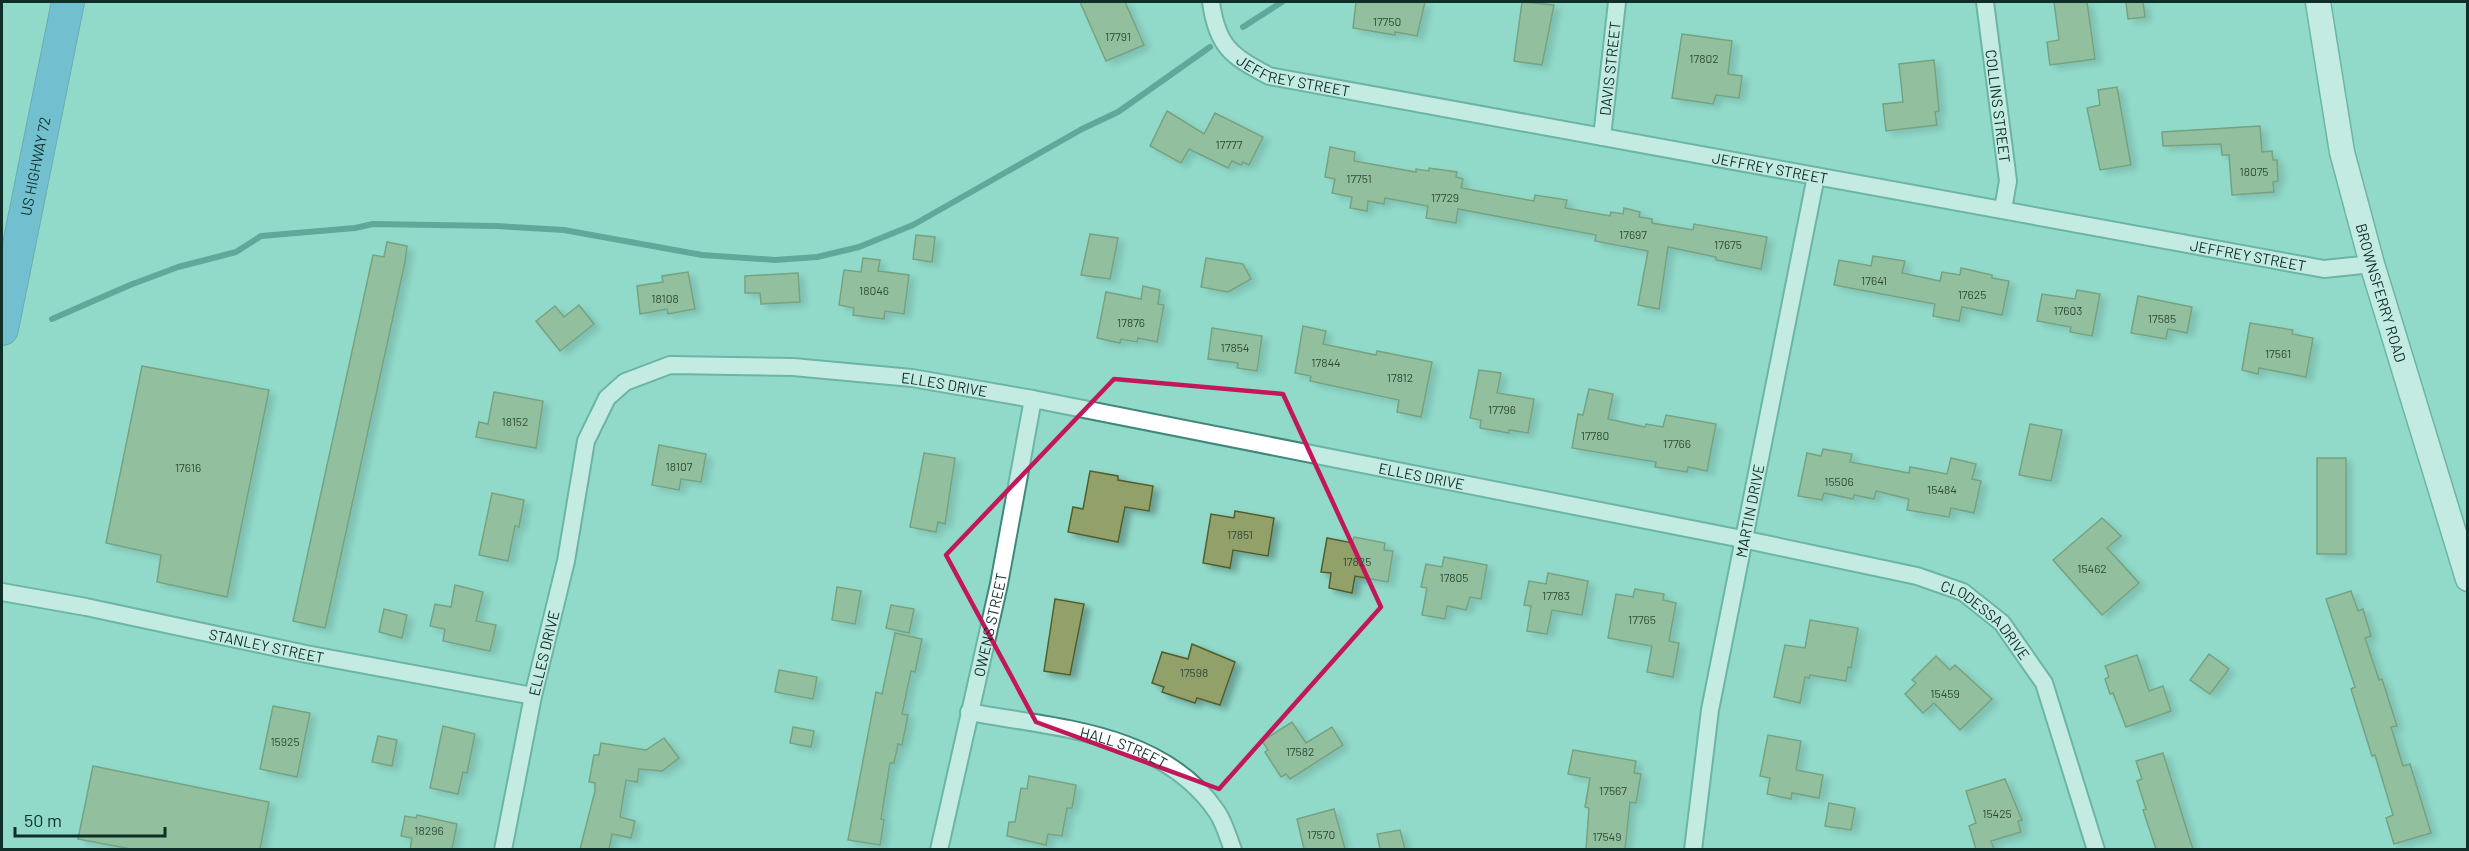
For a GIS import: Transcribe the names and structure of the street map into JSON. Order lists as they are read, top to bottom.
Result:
{
  "streets": {
    "highway": ["US HIGHWAY 72"],
    "street": [
      "DAVIS STREET",
      "JEFFREY STREET",
      "COLLINS STREET",
      "BROWNSFERRY ROAD",
      "ELLES DRIVE",
      "MARTIN DRIVE",
      "CLODESSA DRIVE",
      "OWENS STREET",
      "STANLEY STREET",
      "HALL STREET"
    ]
  },
  "crossings": [
    ["DAVIS STREET", "JEFFREY STREET"],
    ["JEFFREY STREET", "COLLINS STREET"],
    ["JEFFREY STREET", "BROWNSFERRY ROAD"],
    ["JEFFREY STREET", "MARTIN DRIVE"],
    ["ELLES DRIVE", "MARTIN DRIVE"],
    ["ELLES DRIVE", "CLODESSA DRIVE"],
    ["ELLES DRIVE", "OWENS STREET"],
    ["ELLES DRIVE", "STANLEY STREET"],
    ["MARTIN DRIVE", "CLODESSA DRIVE"],
    ["OWENS STREET", "HALL STREET"]
  ],
  "house_numbers": [
    "17750",
    "17791",
    "17802",
    "17777",
    "18075",
    "17751",
    "17729",
    "17697",
    "17675",
    "17641",
    "18046",
    "17625",
    "18108",
    "17603",
    "17585",
    "17876",
    "17854",
    "17561",
    "17844",
    "17812",
    "17796",
    "18152",
    "17780",
    "17766",
    "18107",
    "17616",
    "15506",
    "15484",
    "17851",
    "17825",
    "15462",
    "17805",
    "17783",
    "17765",
    "17598",
    "15459",
    "15925",
    "17582",
    "17567",
    "15425",
    "18296",
    "17570",
    "17549"
  ],
  "scale_bar": "50 m"
}
